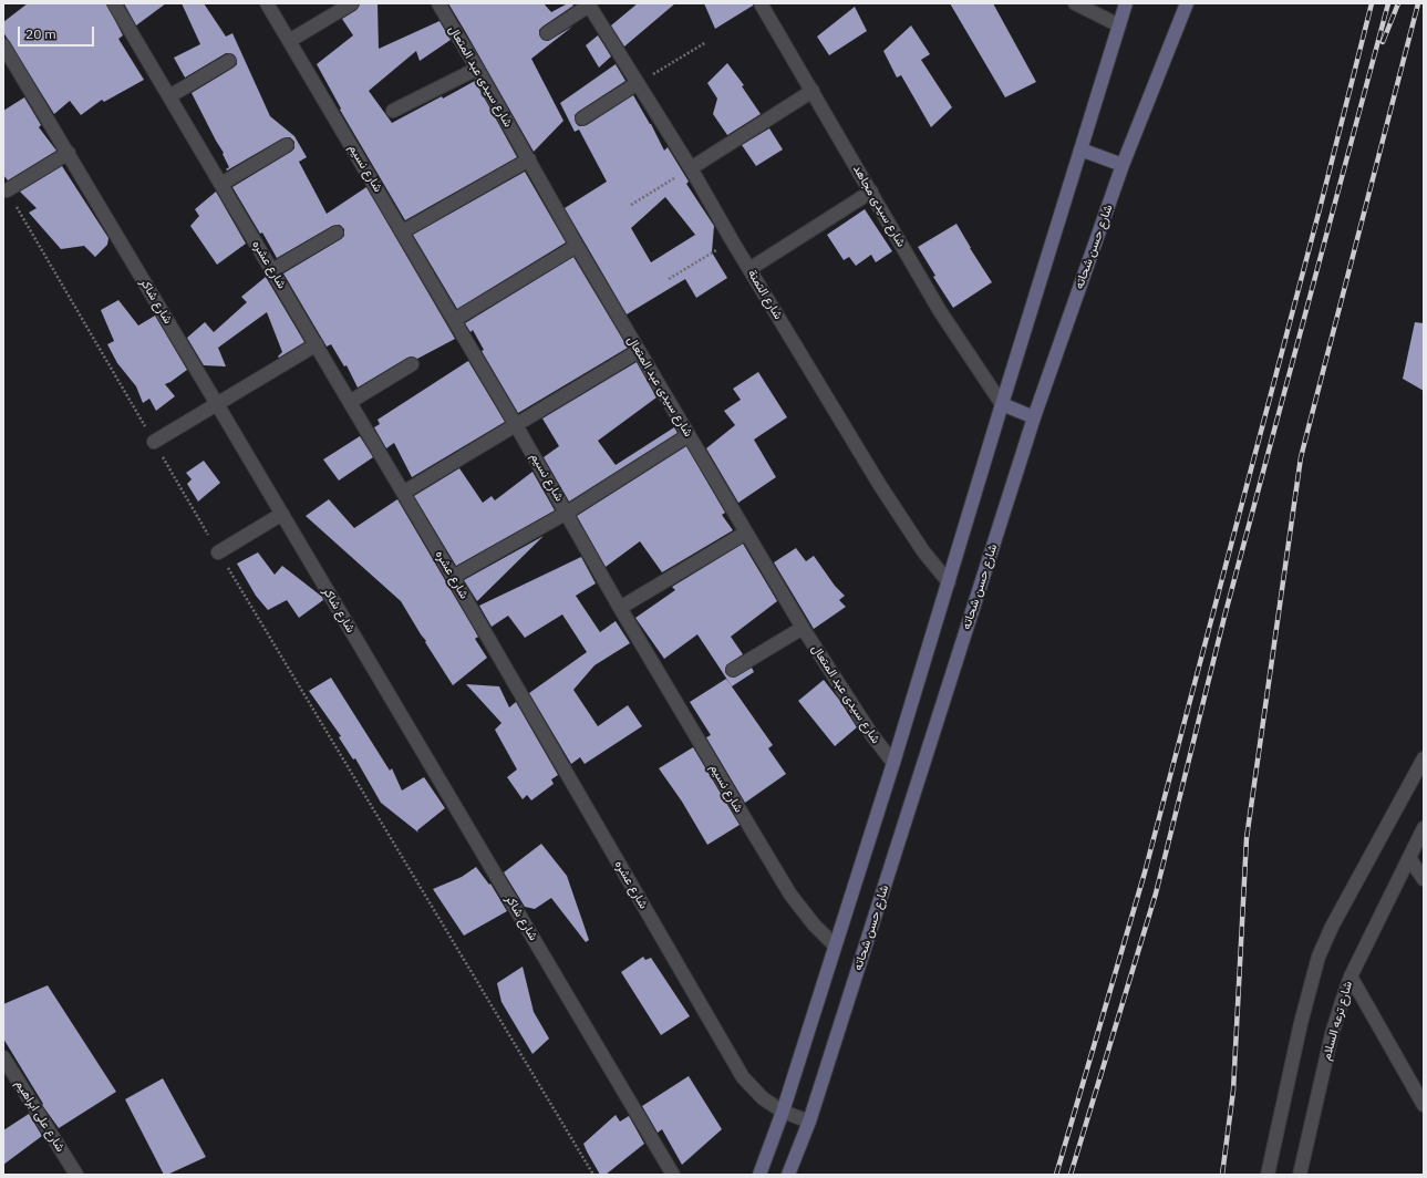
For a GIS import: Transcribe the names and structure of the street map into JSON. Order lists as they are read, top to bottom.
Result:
{
  "streets": {
    "main road": ["شارع حسن شحاته"],
    "street": [
      "شارع سيدى عبد المتعال",
      "شارع نسيم",
      "شارع سيدى مجاهد",
      "شارع عشره",
      "شارع التمنة",
      "شارع شاكر",
      "شارع ترعه السلام",
      "شارع على ابراهيم"
    ]
  },
  "crossings": [
    ["شارع حسن شحاته", "شارع عشره"]
  ],
  "scale_bar": "20 m"
}
